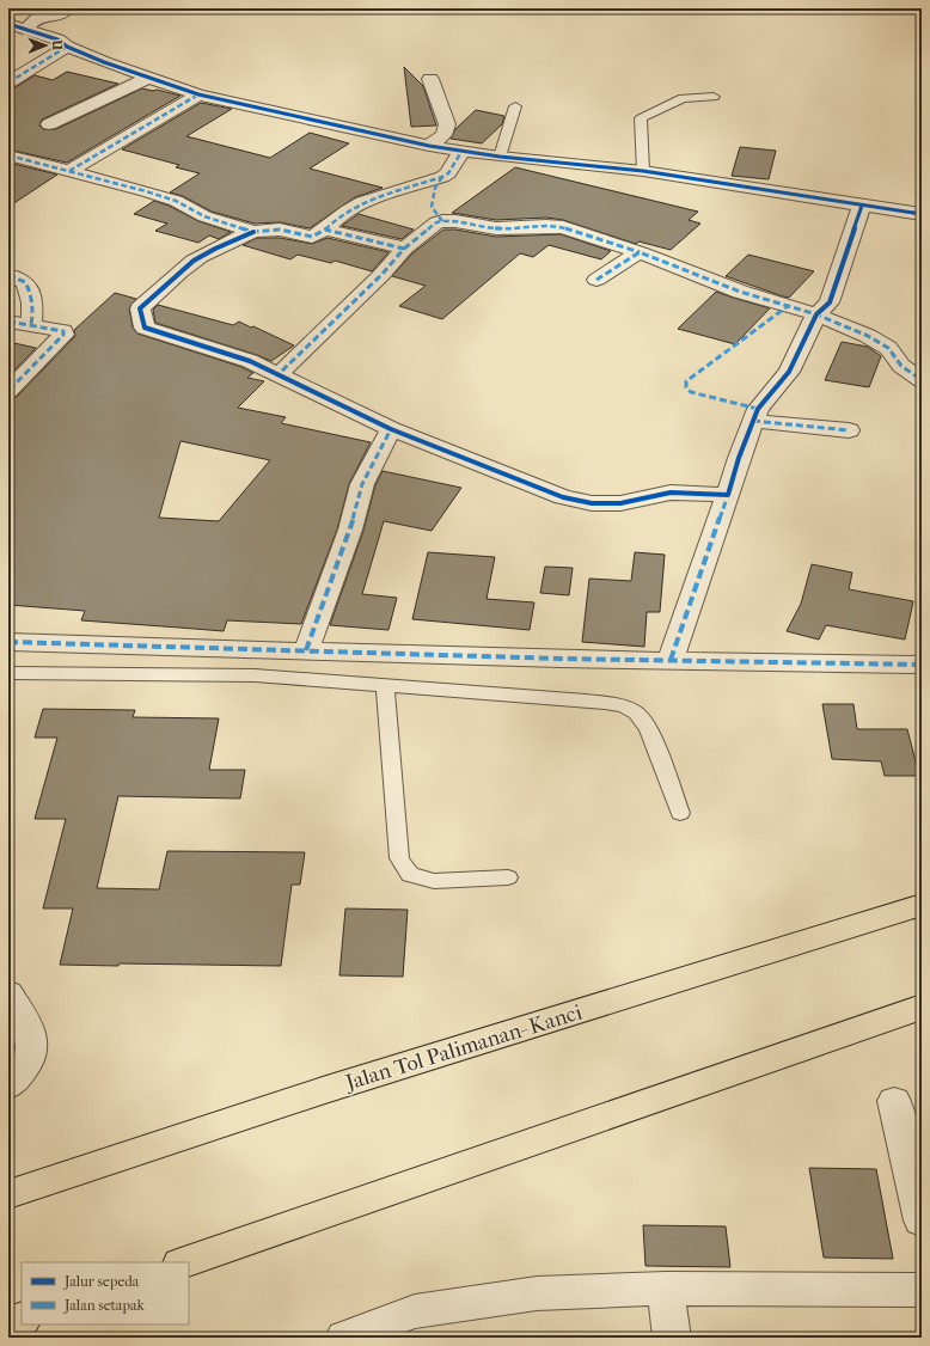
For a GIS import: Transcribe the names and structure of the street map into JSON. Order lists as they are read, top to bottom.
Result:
{
  "streets": {
    "highway": ["Jalan Tol Palimanan–Kanci"]
  },
  "legend": ["Jalur sepeda", "Jalan setapak"],
  "north": "right"
}
